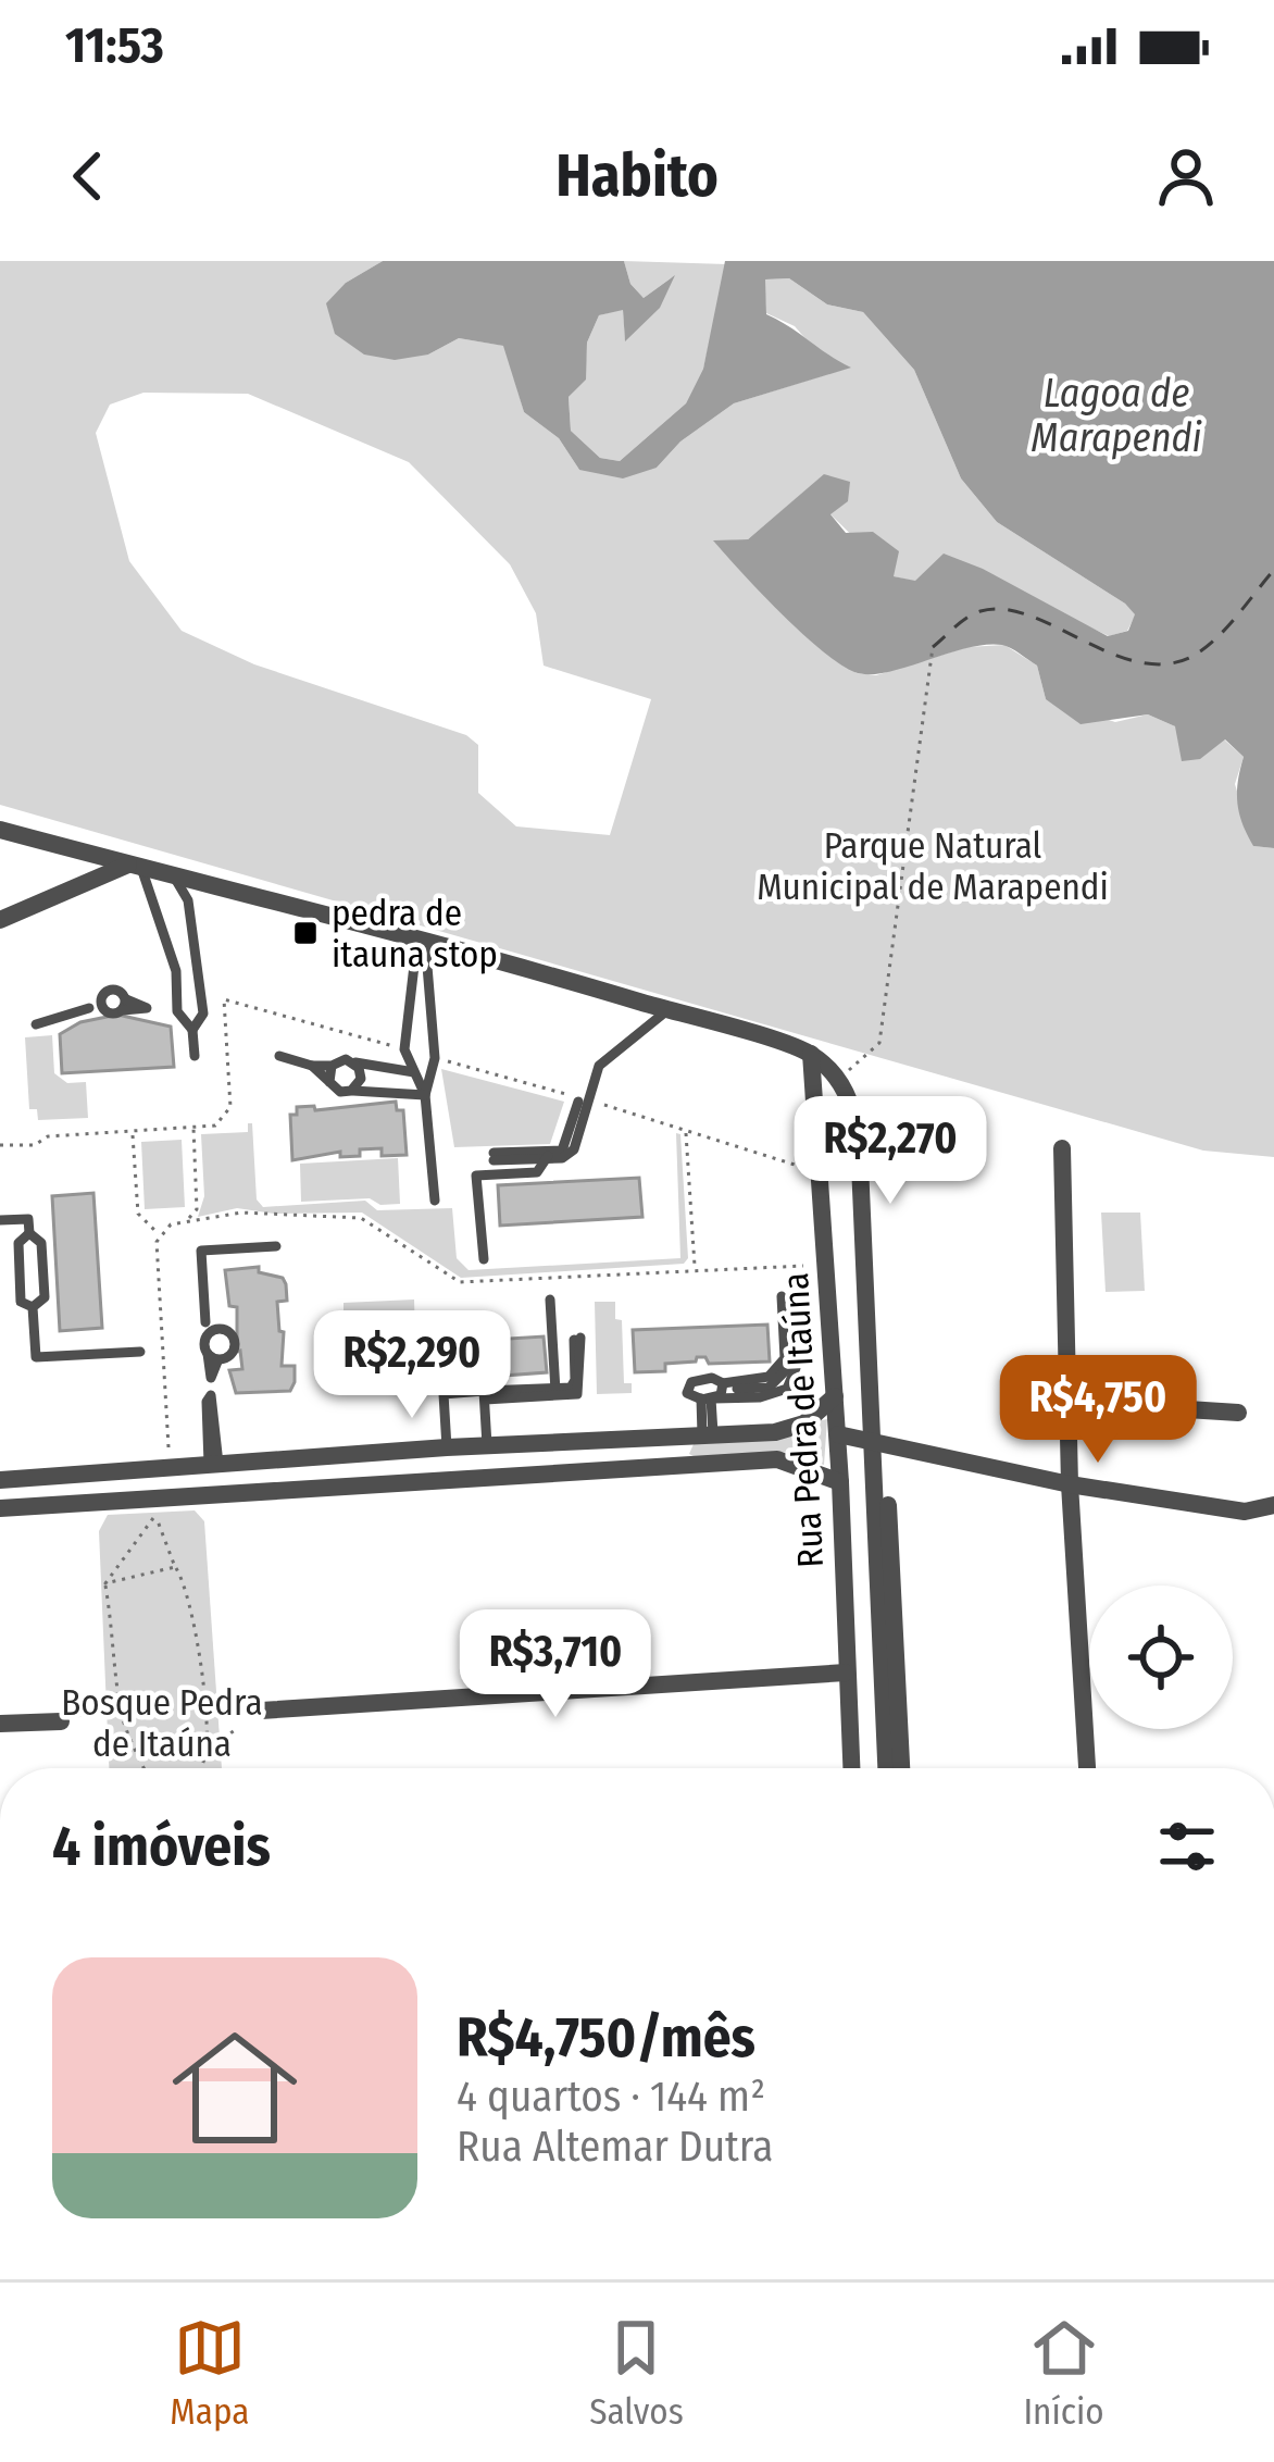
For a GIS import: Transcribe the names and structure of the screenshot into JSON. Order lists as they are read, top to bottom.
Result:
{
  "streets": {
    "street": ["Rua Pedra de Itaúna"]
  },
  "water": ["Lagoa de Marapendi"],
  "parks": ["Parque Natural Municipal de Marapendi", "Bosque Pedra de Itaúna"],
  "places": {
    "transit": ["pedra de itauna stop"]
  },
  "page": {
    "status": "11:53",
    "header": "Habito",
    "price": [
      "R$2,270",
      "R$2,290",
      "R$4,750",
      "R$3,710"
    ],
    "heading": "4 imóveis",
    "list": [
      {
        "name": "R$4,750/mês",
        "note": "4 quartos · 144 m² · Rua Altemar Dutra"
      }
    ],
    "tabs": ["Mapa", "Salvos", "Início"]
  }
}
